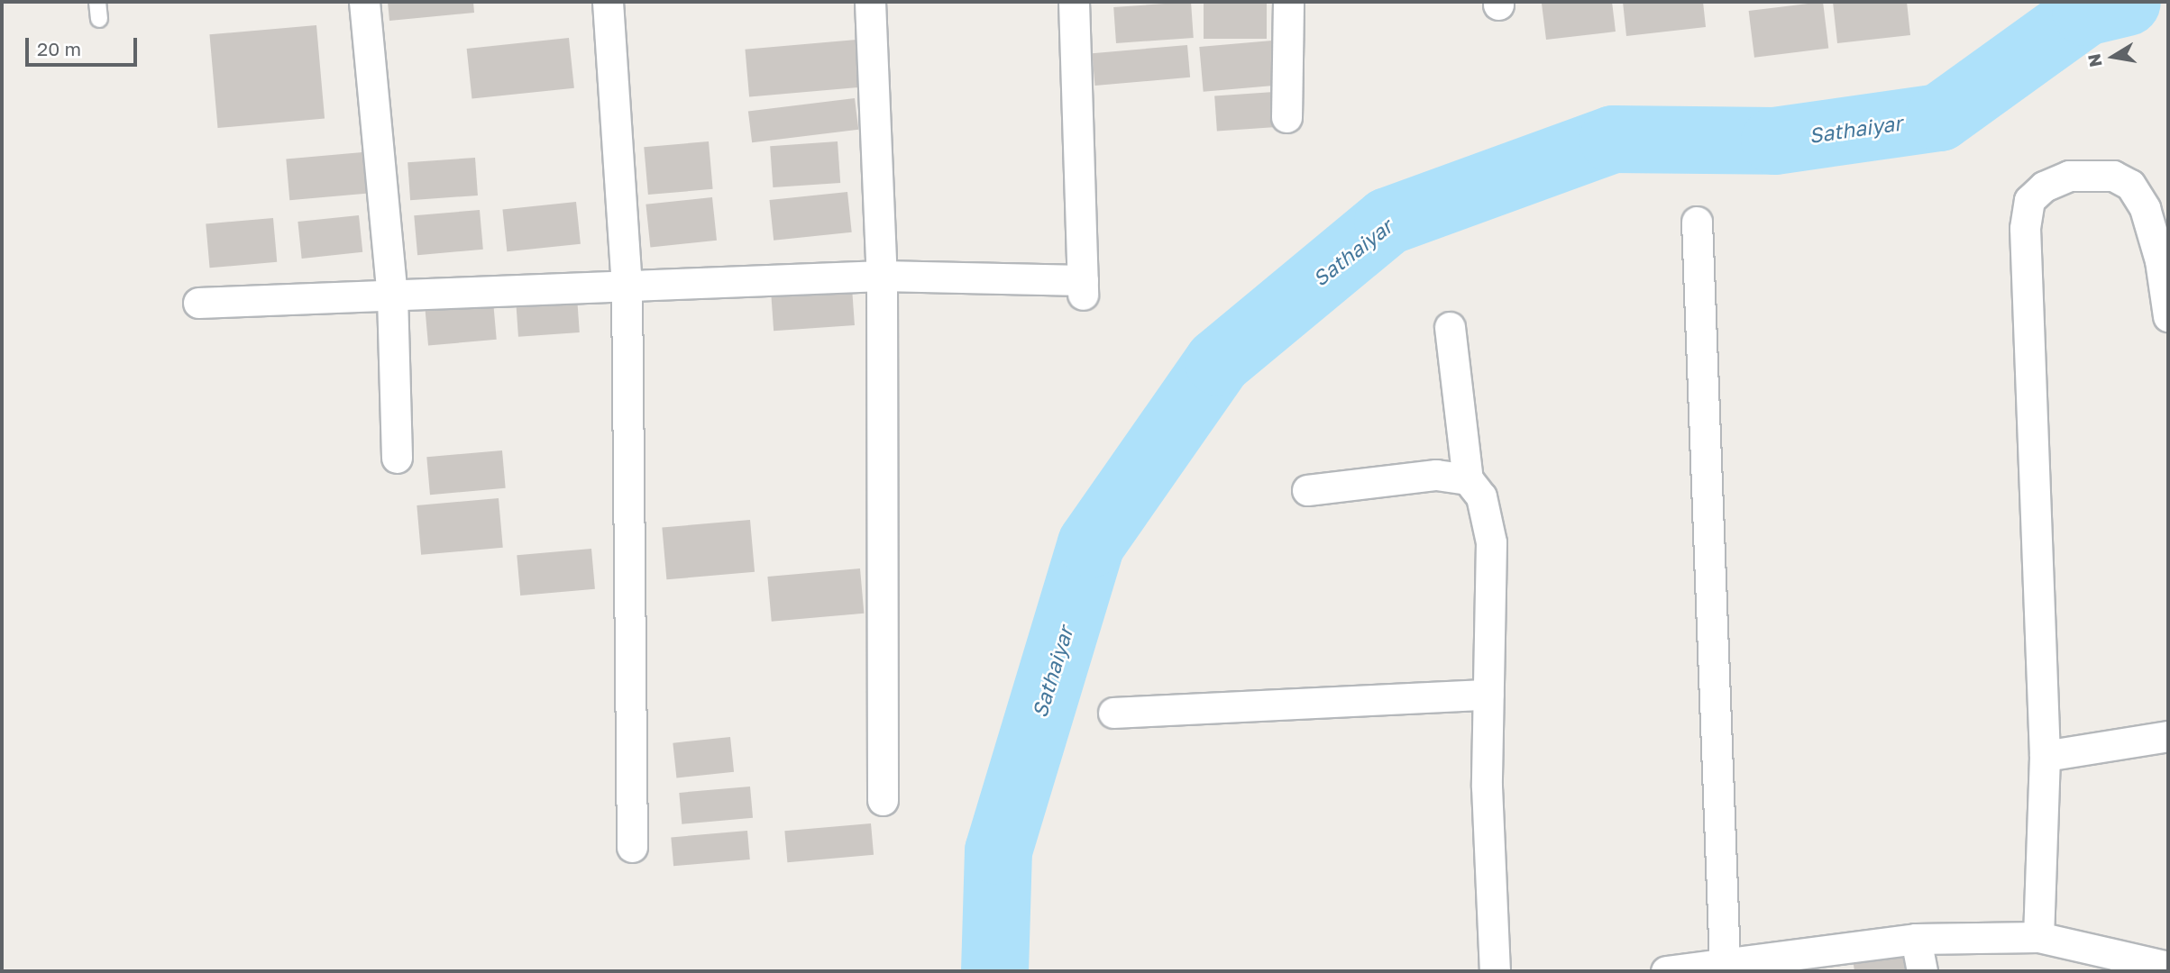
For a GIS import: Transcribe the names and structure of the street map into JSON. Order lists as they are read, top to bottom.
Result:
{
  "water": ["Sathaiyar"],
  "scale_bar": "20 m",
  "north": "left"
}
